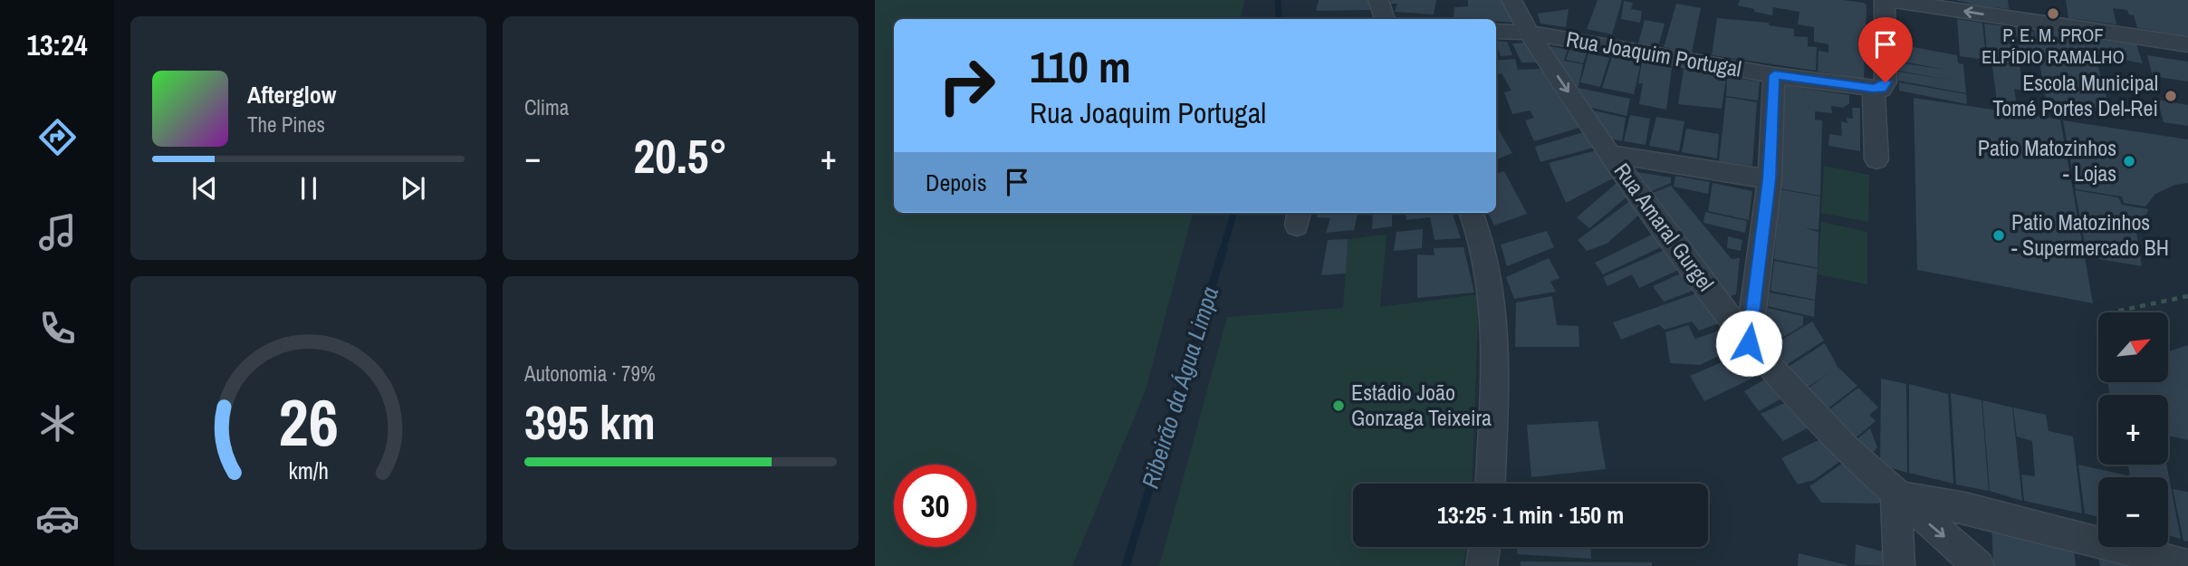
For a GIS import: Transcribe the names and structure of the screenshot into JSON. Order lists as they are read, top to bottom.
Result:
{
  "streets": {
    "street": ["Rua Joaquim Portugal", "Rua Amaral Gurgel"]
  },
  "crossings": [
    ["Rua Joaquim Portugal", "Rua Amaral Gurgel"]
  ],
  "water": ["Ribeirão da Água Limpa"],
  "places": [
    "P. E. M. PROF ELPÍDIO RAMALHO",
    "Escola Municipal Tomé Portes Del-Rei",
    "Patio Matozinhos - Lojas",
    "Patio Matozinhos - Supermercado BH",
    "Estádio João Gonzaga Teixeira"
  ],
  "north": "top right",
  "page": {
    "tabs": "13:24",
    "tile": [
      "Clima",
      ["Autonomia · 79%", "395 km"]
    ],
    "turn": ["110 m", "Rua Joaquim Portugal"],
    "song": ["Afterglow", "The Pines"],
    "heat": ["−", "20.5°", "+"],
    "then": "Depois",
    "map_buttons": ["+", "−"],
    "limit": "30",
    "trip": "13:25 · 1 min · 150 m",
    "gauge": ["26", "km/h"]
  }
}
